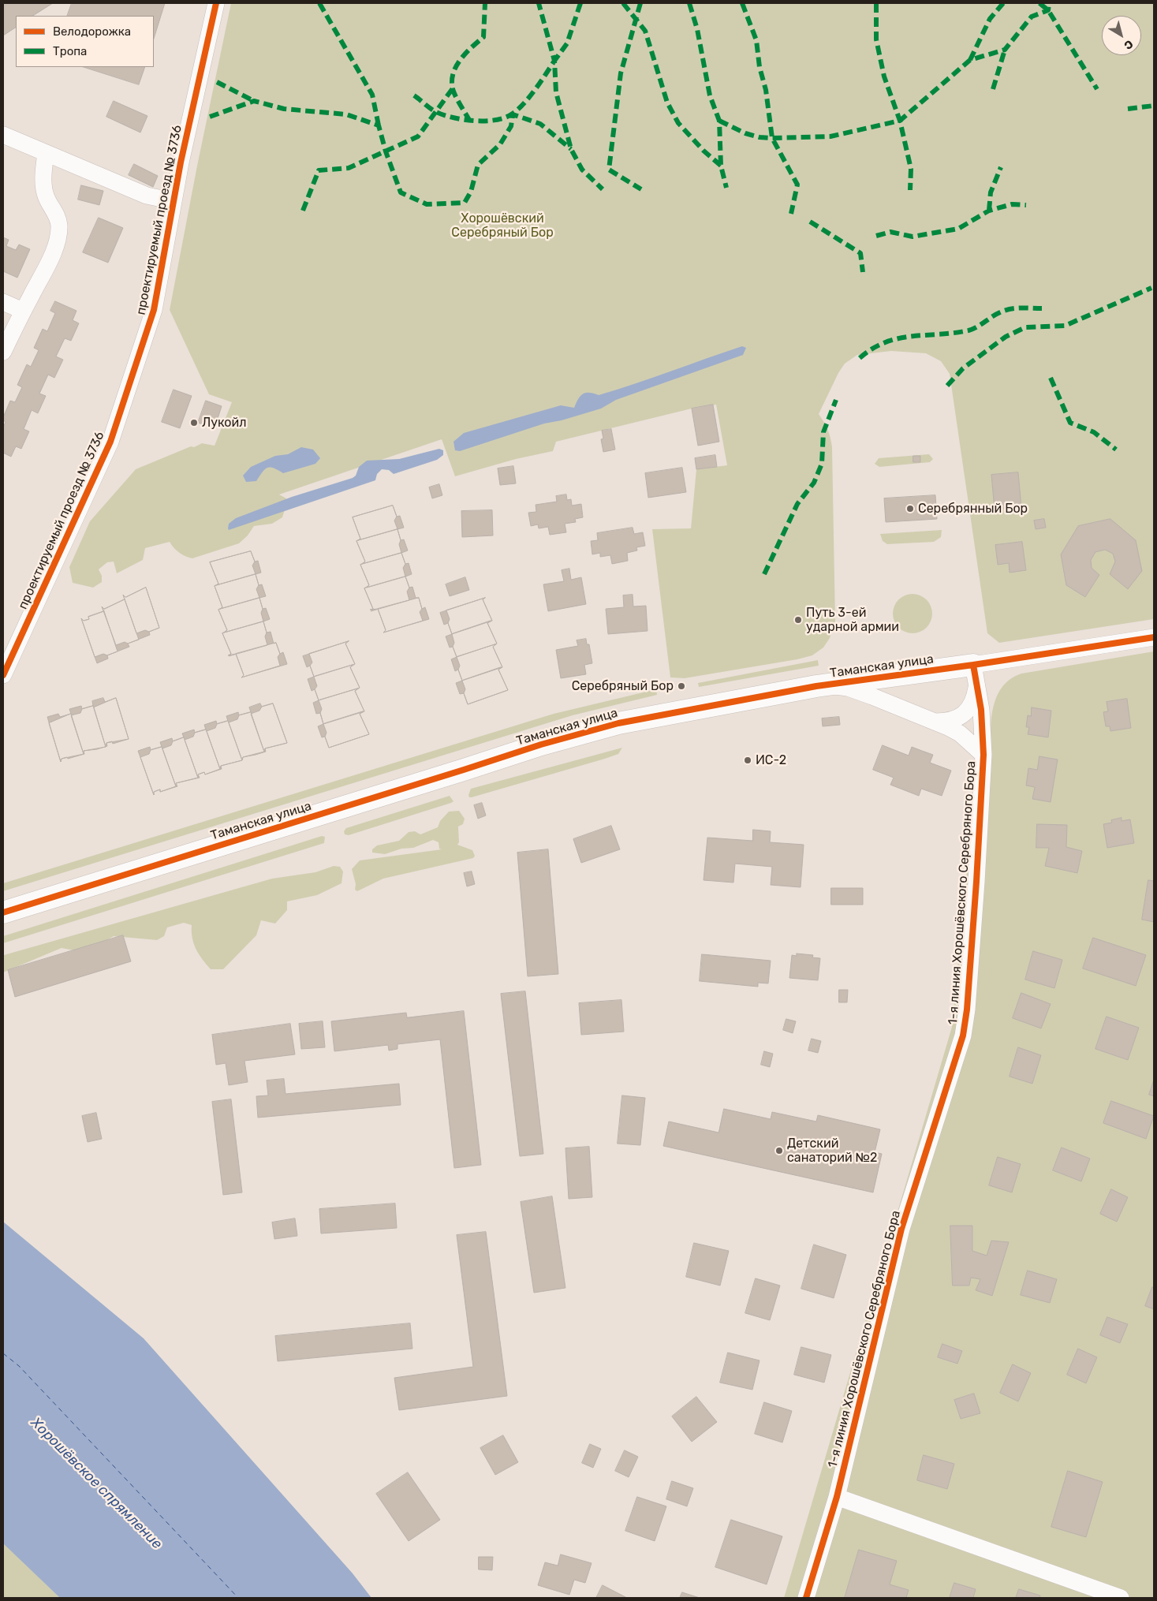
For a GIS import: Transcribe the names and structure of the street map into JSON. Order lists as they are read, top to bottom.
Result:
{
  "streets": {
    "street": ["проектируемый проезд № 3736", "Таманская улица", "1-я линия Хорошёвского Серебряного Бора"]
  },
  "crossings": [
    ["Таманская улица", "1-я линия Хорошёвского Серебряного Бора"]
  ],
  "water": ["Хорошёвское спрямление"],
  "parks": ["Хорошёвский Серебряный Бор"],
  "places": [
    "Лукойл",
    "Серебрянный Бор",
    "Путь 3-ей ударной армии",
    "Серебряный Бор",
    "ИС-2",
    "Детский санаторий №2"
  ],
  "legend": ["Велодорожка", "Тропа"],
  "north": "bottom right"
}
